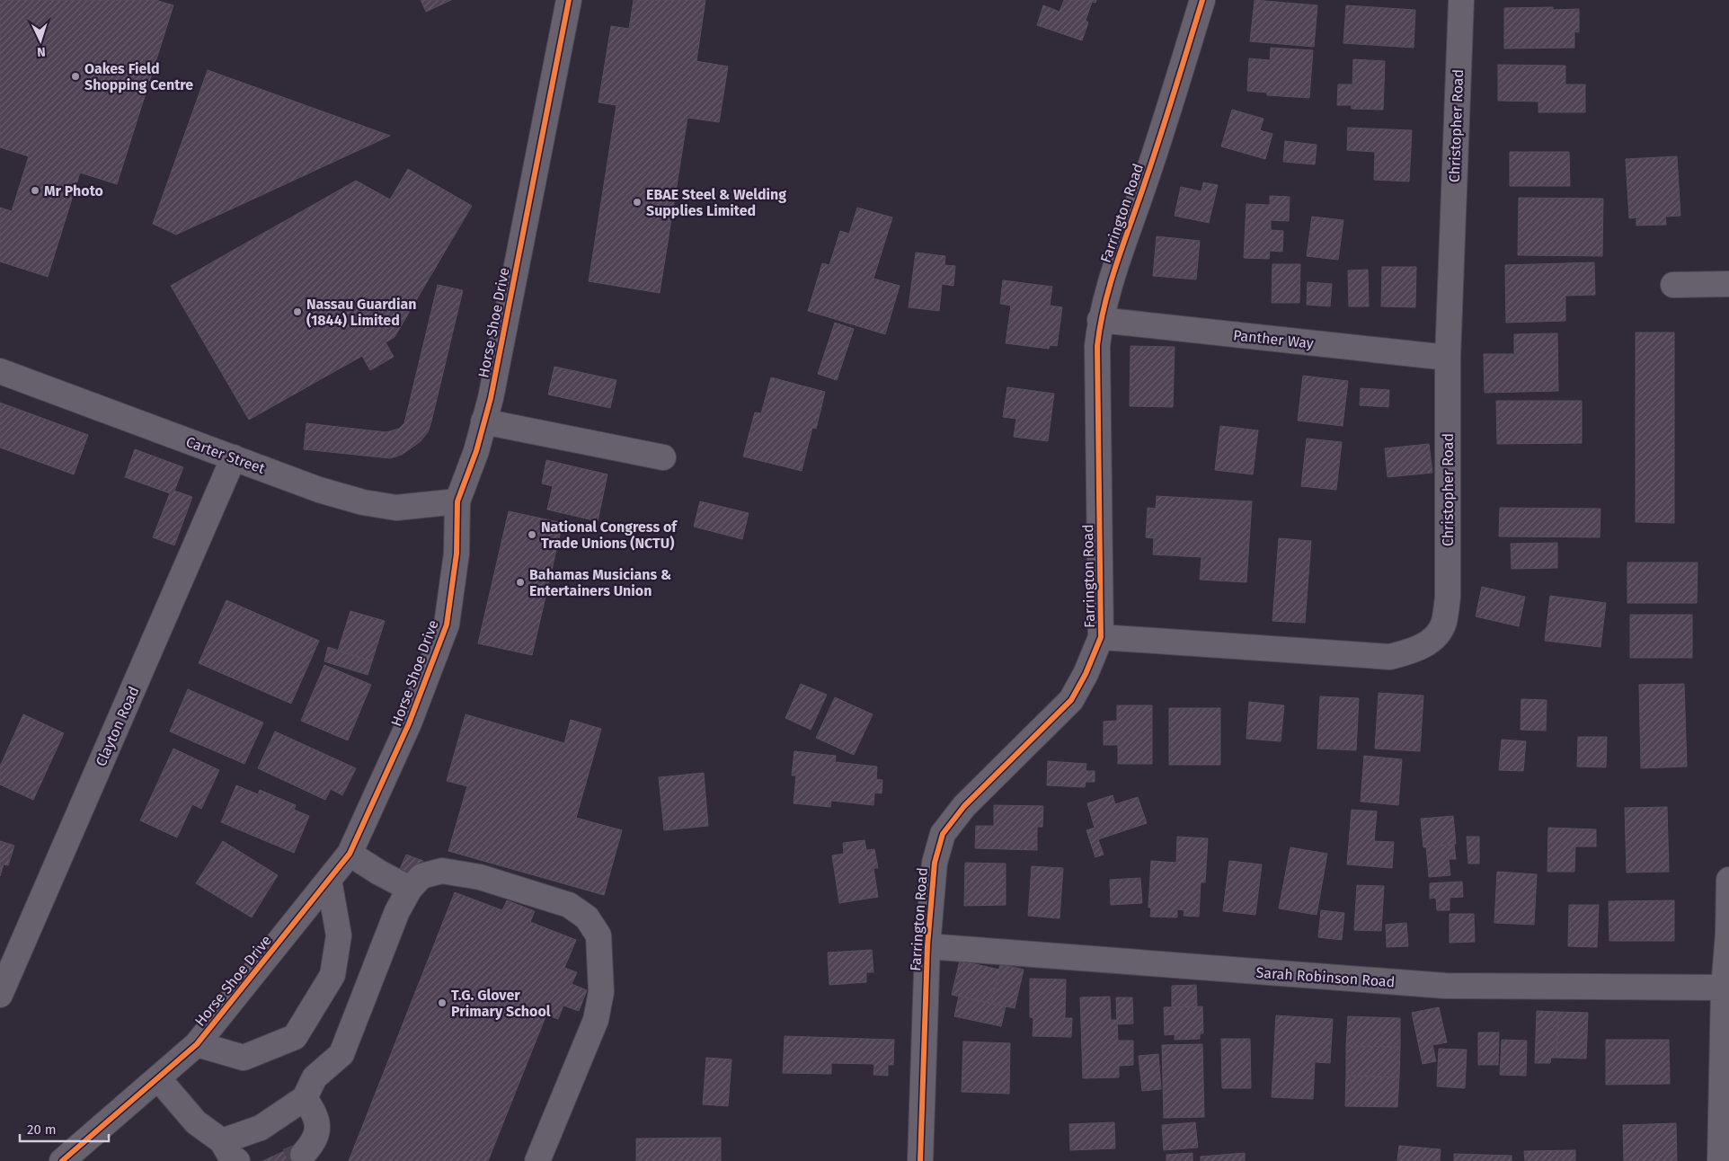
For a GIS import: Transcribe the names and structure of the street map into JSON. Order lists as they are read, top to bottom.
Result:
{
  "streets": {
    "street": [
      "Christopher Road",
      "Farrington Road",
      "Horse Shoe Drive",
      "Panther Way",
      "Carter Street",
      "Clayton Road",
      "Sarah Robinson Road"
    ]
  },
  "crossings": [
    ["Christopher Road", "Farrington Road"],
    ["Christopher Road", "Panther Way"],
    ["Farrington Road", "Panther Way"],
    ["Farrington Road", "Sarah Robinson Road"],
    ["Horse Shoe Drive", "Carter Street"],
    ["Carter Street", "Clayton Road"]
  ],
  "places": [
    "Oakes Field Shopping Centre",
    "Mr Photo",
    "EBAE Steel & Welding Supplies Limited",
    "Nassau Guardian (1844) Limited",
    "National Congress of Trade Unions (NCTU)",
    "Bahamas Musicians & Entertainers Union",
    "T.G. Glover Primary School"
  ],
  "scale_bar": "20 m",
  "north": "bottom"
}
